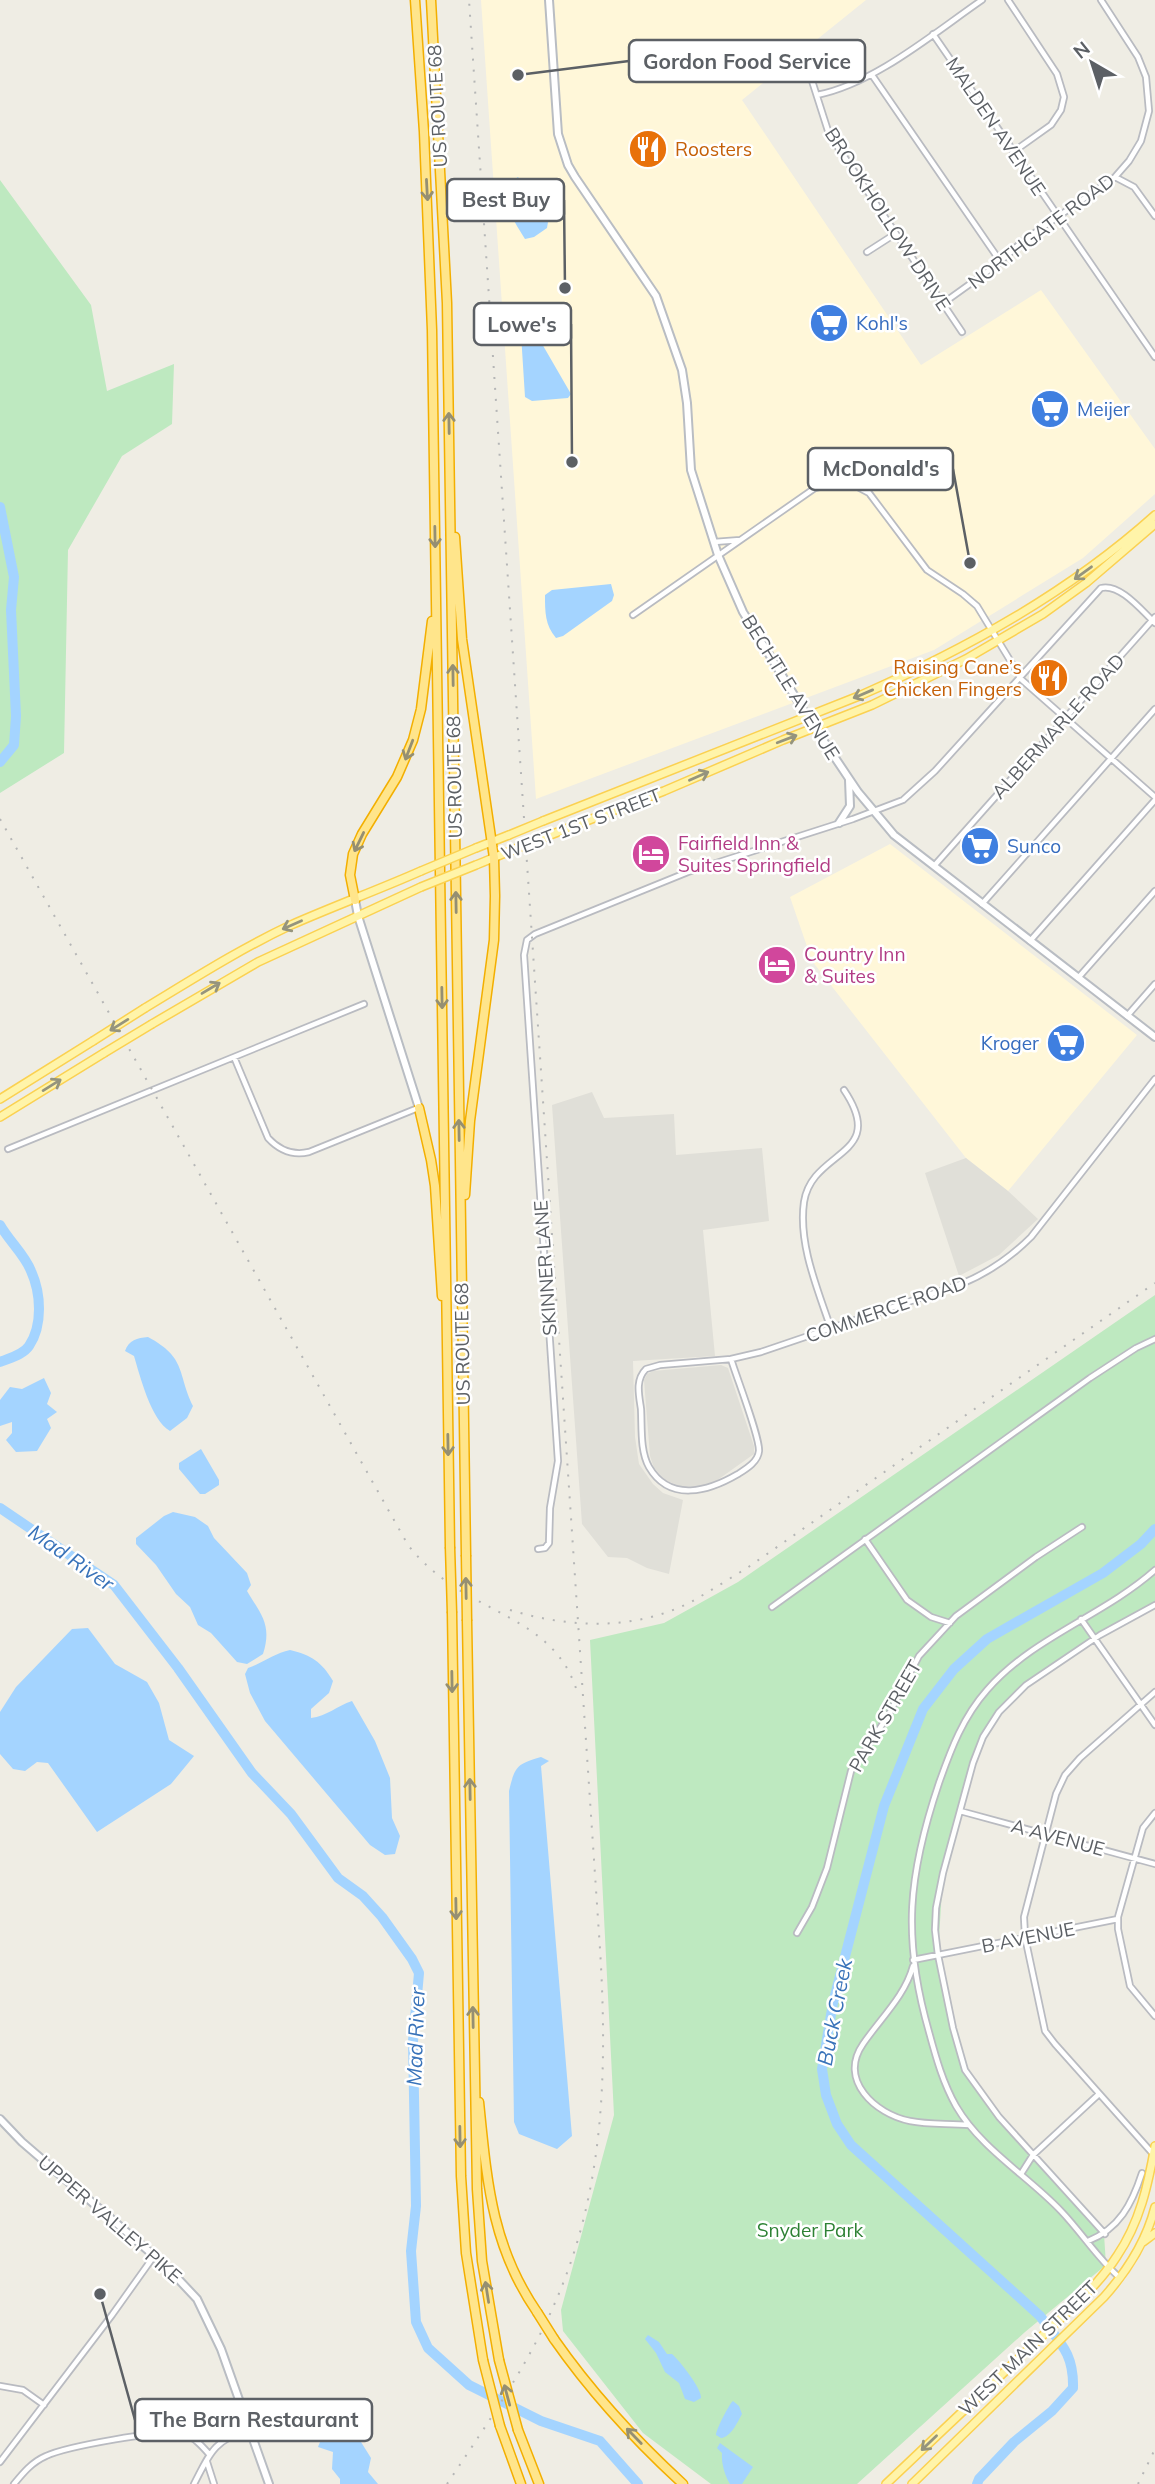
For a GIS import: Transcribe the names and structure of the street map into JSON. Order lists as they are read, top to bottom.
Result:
{
  "streets": {
    "highway": ["US ROUTE 68"],
    "main road": ["WEST 1ST STREET", "WEST MAIN STREET"],
    "street": [
      "MALDEN AVENUE",
      "BROOKHOLLOW DRIVE",
      "NORTHGATE ROAD",
      "BECHTLE AVENUE",
      "ALBERMARLE ROAD",
      "SKINNER LANE",
      "COMMERCE ROAD",
      "PARK STREET",
      "A AVENUE",
      "B AVENUE",
      "UPPER VALLEY PIKE"
    ]
  },
  "crossings": [
    ["MALDEN AVENUE", "NORTHGATE ROAD"],
    ["BROOKHOLLOW DRIVE", "NORTHGATE ROAD"],
    ["BECHTLE AVENUE", "ALBERMARLE ROAD"],
    ["BECHTLE AVENUE", "WEST 1ST STREET"]
  ],
  "one_way": ["WEST MAIN STREET"],
  "water": ["Mad River", "Buck Creek"],
  "parks": ["Snyder Park"],
  "places": {
    "other": [
      "Gordon Food Service",
      "Best Buy",
      "Lowe's",
      "McDonald's",
      "The Barn Restaurant"
    ],
    "restaurant": ["Roosters", "Raising Cane’s Chicken Fingers"],
    "supermarket": [
      "Kohl's",
      "Meijer",
      "Sunco",
      "Kroger"
    ],
    "hotel": ["Fairfield Inn & Suites Springfield", "Country Inn & Suites"]
  },
  "north": "top left"
}
